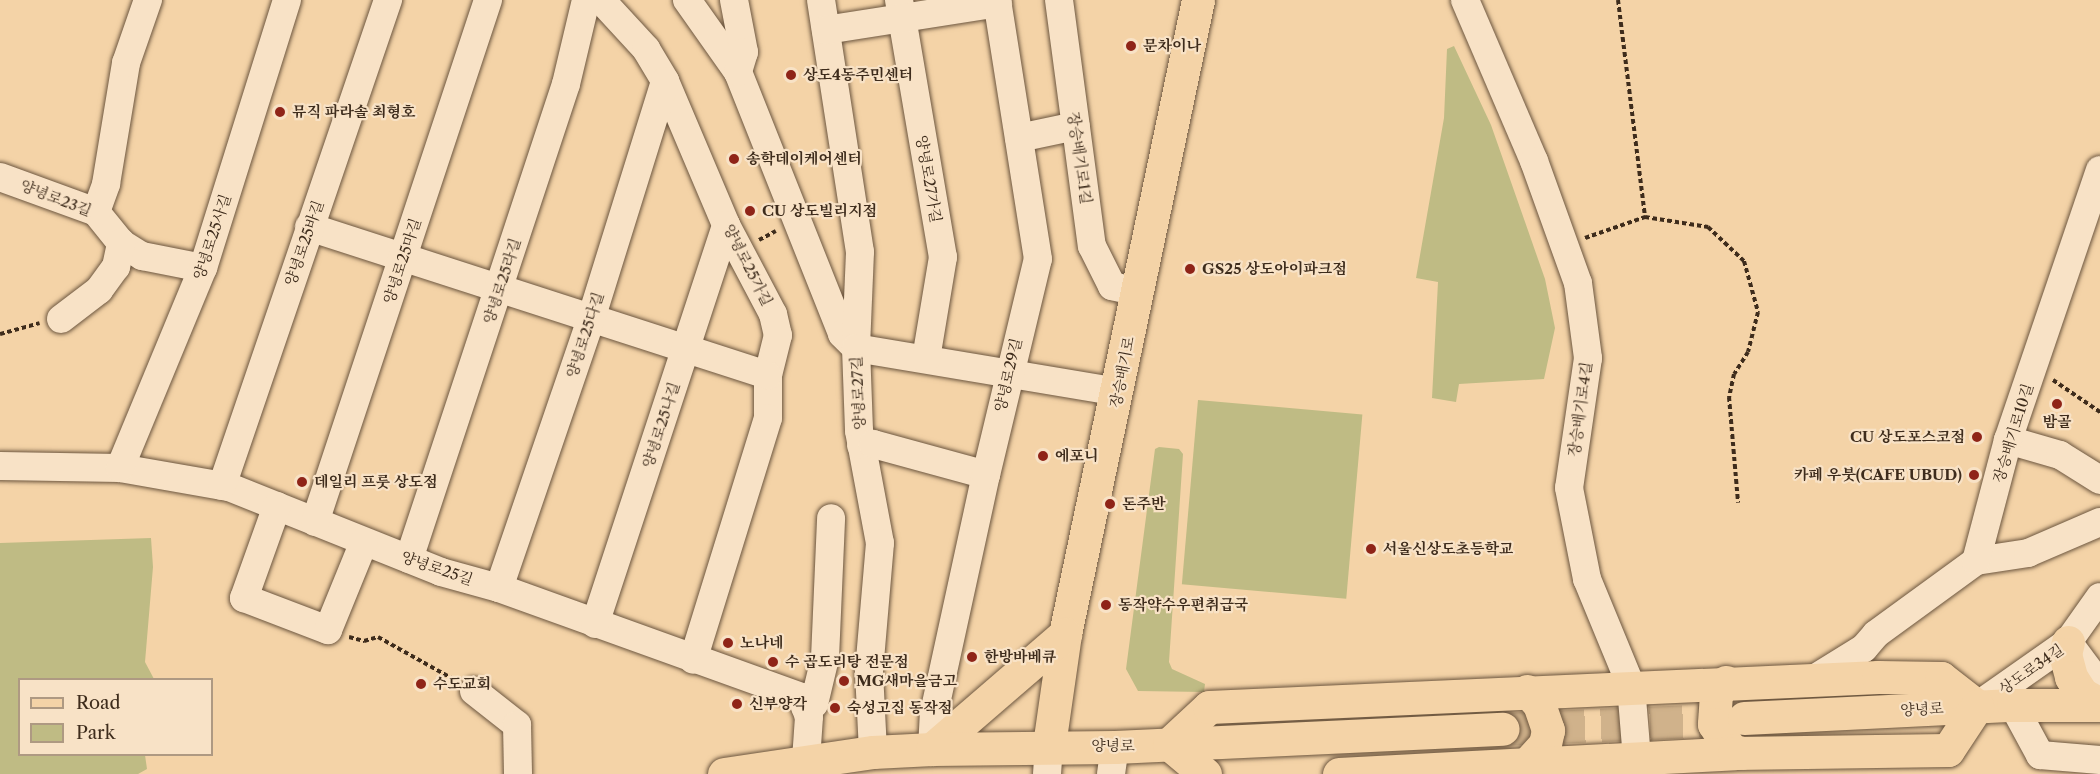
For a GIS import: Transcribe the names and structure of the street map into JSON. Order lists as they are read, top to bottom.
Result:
{
  "streets": {
    "main road": ["장승배기로", "양녕로"],
    "street": [
      "장승배기로1길",
      "양녕로27가길",
      "양녕로23길",
      "양녕로25사길",
      "양녕로25바길",
      "양녕로25마길",
      "양녕로25가길",
      "양녕로25라길",
      "양녕로25다길",
      "양녕로29길",
      "양녕로27길",
      "장승배기로4길",
      "양녕로25나길",
      "장승배기로10길",
      "양녕로25길",
      "상도로34길"
    ]
  },
  "crossings": [
    ["장승배기로1길", "장승배기로"],
    ["양녕로23길", "양녕로25사길"],
    ["양녕로25사길", "양녕로25길"],
    ["양녕로25바길", "양녕로25길"],
    ["양녕로25마길", "양녕로25길"],
    ["양녕로25가길", "양녕로25다길"],
    ["양녕로25가길", "양녕로25나길"],
    ["양녕로25가길", "양녕로25길"],
    ["양녕로25라길", "양녕로25길"],
    ["양녕로25다길", "양녕로25길"],
    ["장승배기로", "양녕로"],
    ["양녕로29길", "양녕로"],
    ["양녕로27길", "양녕로"],
    ["양녕로25나길", "양녕로25길"],
    ["상도로34길", "양녕로"]
  ],
  "places": [
    "문차이나",
    "상도4동주민센터",
    "뮤직 파라솔 최형호",
    "송학데이케어센터",
    "CU 상도빌리지점",
    "GS25 상도아이파크점",
    "밤골",
    "CU 상도포스코점",
    "에포니",
    "카페 우붓(CAFE UBUD)",
    "데일리 프룻 상도점",
    "돈주반",
    "서울신상도초등학교",
    "동작약수우편취급국",
    "노나네",
    "한방바베큐",
    "수 곱도리탕 전문점",
    "MG새마을금고",
    "수도교회",
    "신부양각",
    "숙성고집 동작점"
  ],
  "legend": ["Road", "Park"]
}
